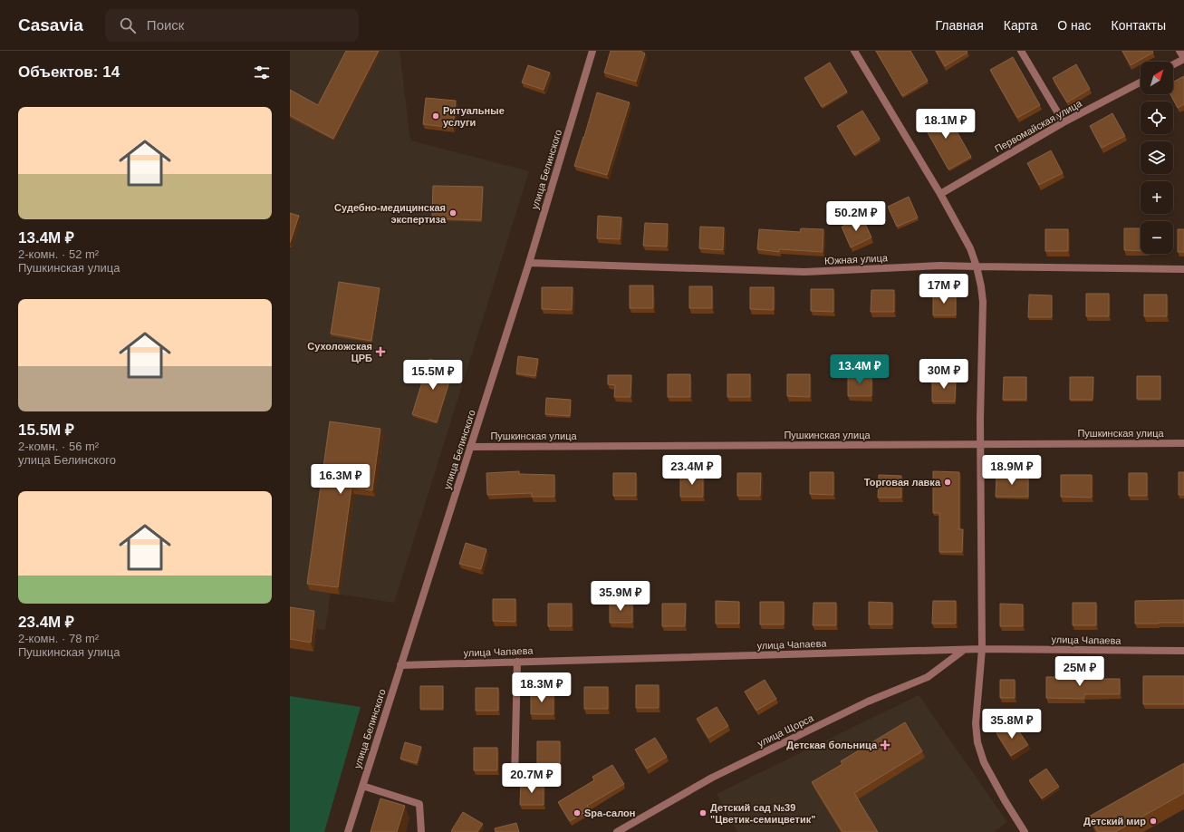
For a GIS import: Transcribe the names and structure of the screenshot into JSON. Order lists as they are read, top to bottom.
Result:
{
  "streets": {
    "street": [
      "Первомайская улица",
      "улица Белинского",
      "Южная улица",
      "Пушкинская улица",
      "улица Чапаева",
      "улица Щорса"
    ]
  },
  "crossings": [
    ["улица Белинского", "Южная улица"],
    ["улица Белинского", "Пушкинская улица"],
    ["улица Белинского", "улица Чапаева"],
    ["улица Чапаева", "улица Щорса"]
  ],
  "places": {
    "other": [
      "Ритуальные услуги",
      "Судебно-медицинская экспертиза",
      "Торговая лавка",
      "Spa-салон",
      "Детский сад №39 \"Цветик-семицветик\"",
      "Детский мир"
    ],
    "health": ["Сухоложская ЦРБ", "Детская больница"]
  },
  "north": "top right",
  "page": {
    "header": "Casavia",
    "search": "Поиск",
    "nav": [
      "Главная",
      "Карта",
      "О нас",
      "Контакты"
    ],
    "heading": "Объектов: 14",
    "map_buttons": ["+", "−"],
    "list": [
      {
        "name": "13.4M ₽",
        "note": "2-комн. · 52 m² · Пушкинская улица"
      },
      {
        "name": "15.5M ₽",
        "note": "2-комн. · 56 m² · улица Белинского"
      },
      {
        "name": "23.4M ₽",
        "note": "2-комн. · 78 m² · Пушкинская улица"
      }
    ],
    "price": [
      "18.1M ₽",
      "50.2M ₽",
      "17M ₽",
      "13.4M ₽",
      "30M ₽",
      "15.5M ₽",
      "23.4M ₽",
      "18.9M ₽",
      "16.3M ₽",
      "35.9M ₽",
      "25M ₽",
      "18.3M ₽",
      "35.8M ₽",
      "20.7M ₽"
    ]
  }
}
